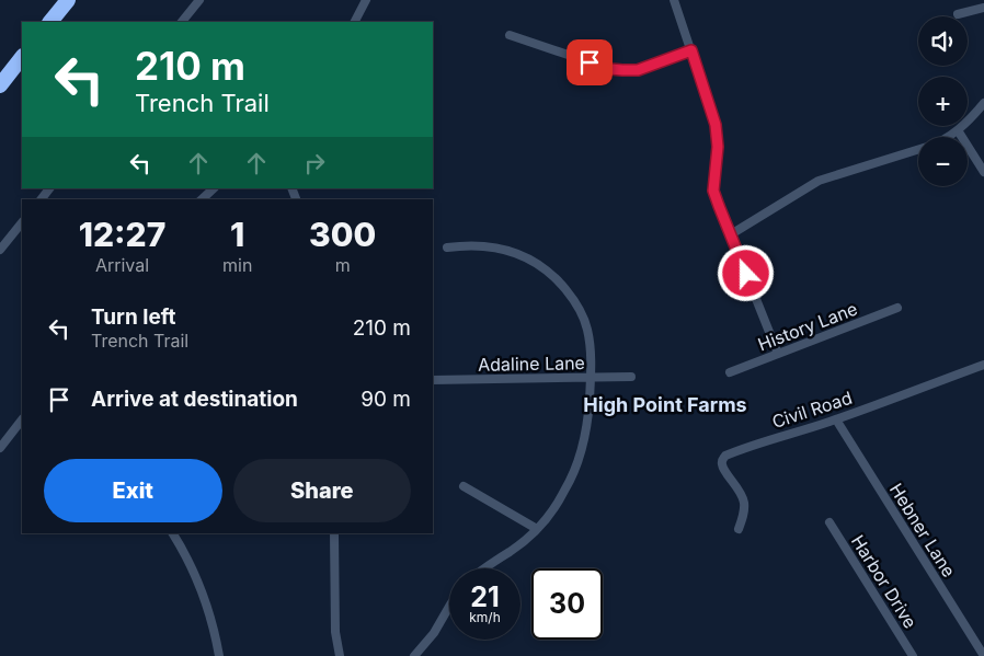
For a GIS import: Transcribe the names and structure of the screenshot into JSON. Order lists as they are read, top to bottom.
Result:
{
  "streets": {
    "street": [
      "History Lane",
      "Adaline Lane",
      "Civil Road",
      "Hebner Lane",
      "Harbor Drive"
    ]
  },
  "crossings": [
    ["Civil Road", "Hebner Lane"]
  ],
  "districts": ["High Point Farms"],
  "page": {
    "map_buttons": ["+", "−"],
    "turn": ["210 m", "Trench Trail"],
    "eta": [
      "12:27",
      "Arrival",
      "1",
      "min",
      "300",
      "m"
    ],
    "list": [
      {
        "name": "Turn left",
        "note": "Trench Trail",
        "value": "210 m"
      },
      {
        "name": "Arrive at destination",
        "value": "90 m"
      }
    ],
    "buttons": ["Exit", "Share"],
    "speed": "21 km/h",
    "limit": "30"
  }
}
